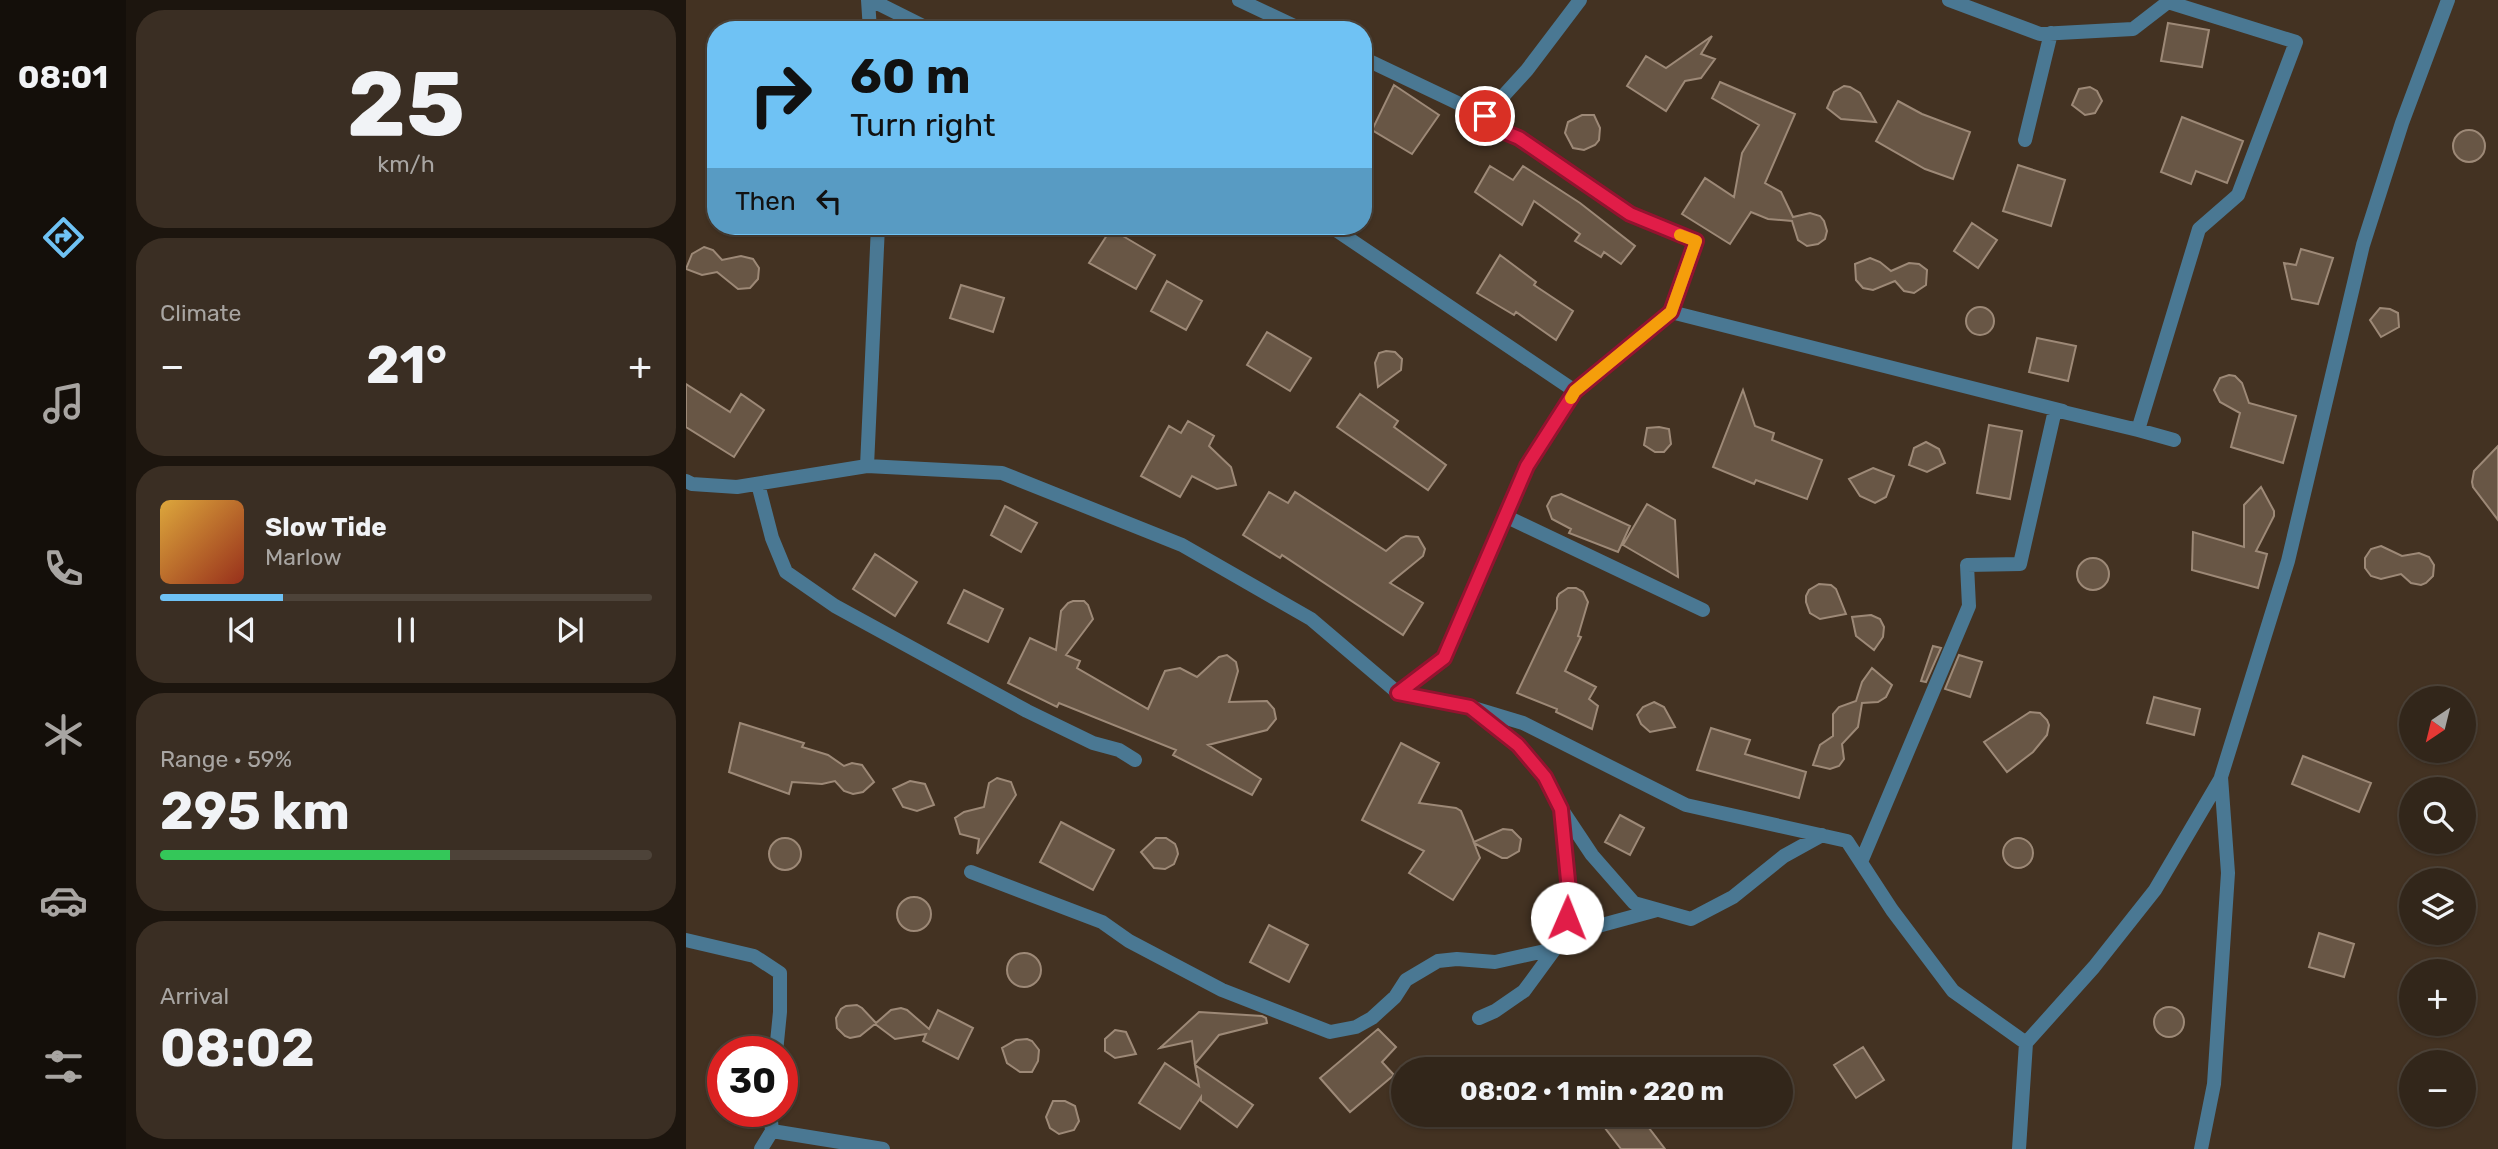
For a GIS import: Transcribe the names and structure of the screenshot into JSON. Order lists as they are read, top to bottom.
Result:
{
  "north": "bottom left",
  "page": {
    "tabs": "08:01",
    "tile": [
      ["25", "km/h"],
      "Climate",
      ["Range · 59%", "295 km"],
      ["Arrival", "08:02"]
    ],
    "turn": ["60 m", "Turn right"],
    "then": "Then",
    "heat": ["−", "21°", "+"],
    "song": ["Slow Tide", "Marlow"],
    "map_buttons": ["+", "−"],
    "limit": "30",
    "trip": "08:02 · 1 min · 220 m"
  }
}
